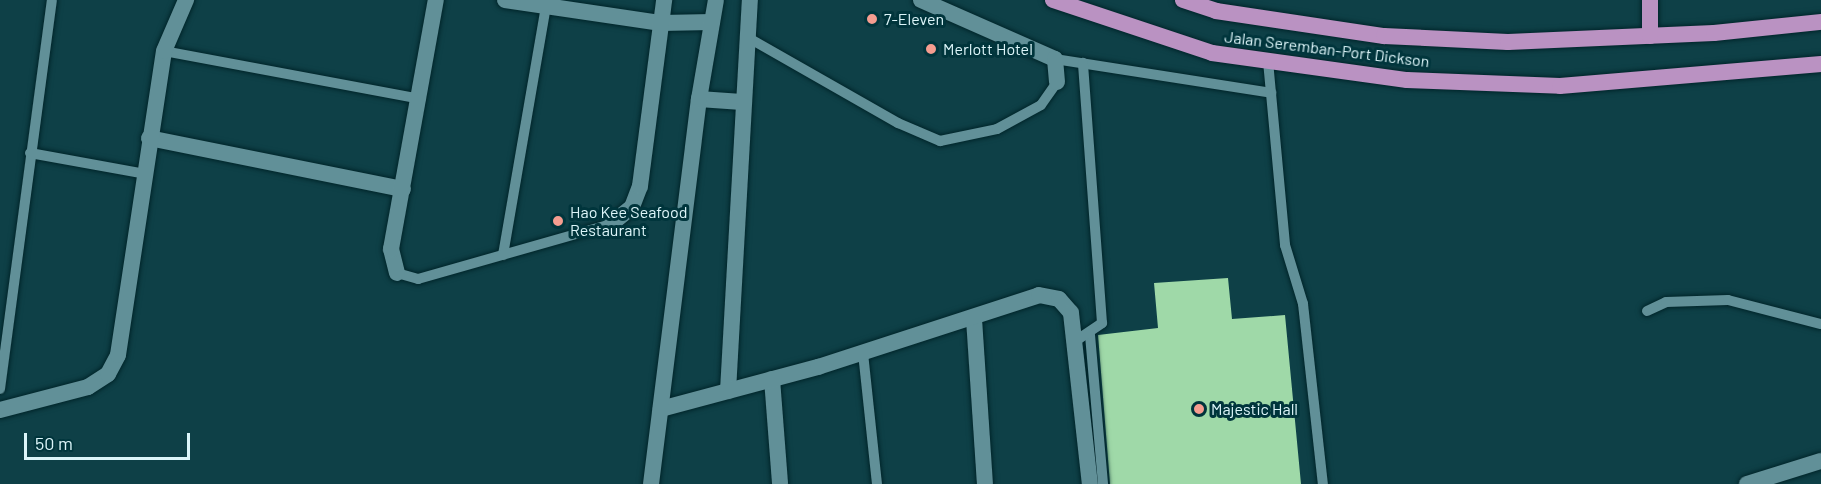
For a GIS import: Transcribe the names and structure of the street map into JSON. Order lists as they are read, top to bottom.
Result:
{
  "streets": {
    "highway": ["Jalan Seremban-Port Dickson"]
  },
  "places": [
    "7-Eleven",
    "Merlott Hotel",
    "Hao Kee Seafood Restaurant",
    "Majestic Hall"
  ],
  "scale_bar": "50 m"
}
